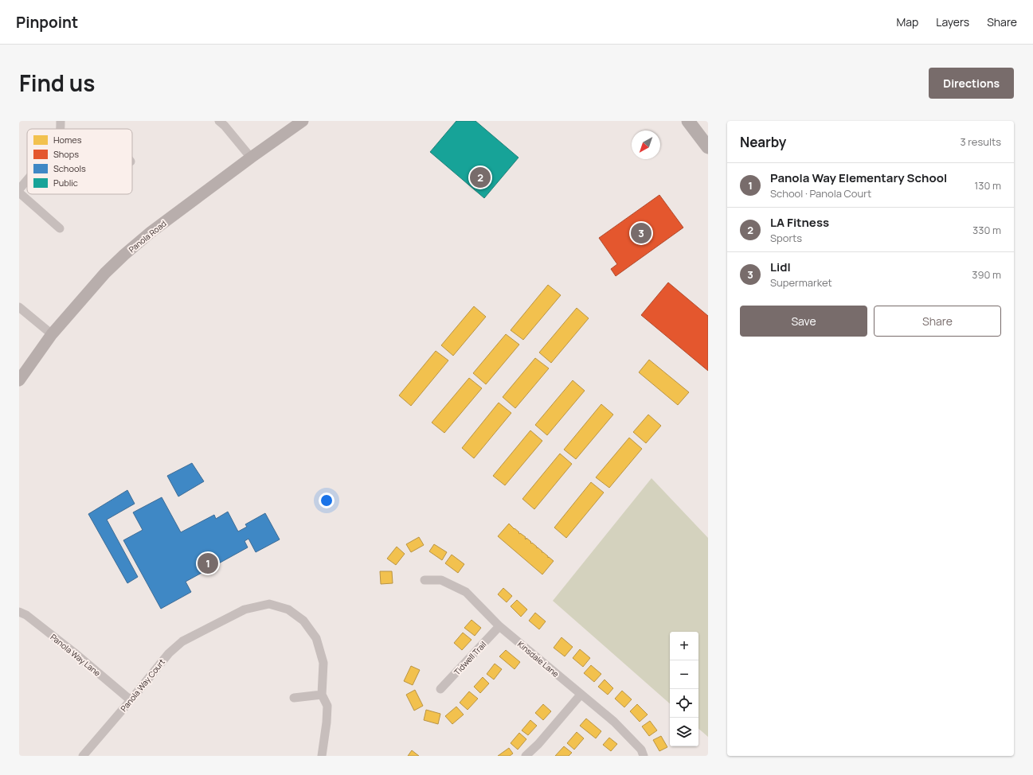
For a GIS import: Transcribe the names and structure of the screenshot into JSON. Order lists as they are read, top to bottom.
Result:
{
  "streets": {
    "main road": ["Panola Road"],
    "street": [
      "Panola Way Lane",
      "Tidwell Trail",
      "Kinsdale Lane",
      "Panola Way Court"
    ]
  },
  "crossings": [
    ["Panola Way Lane", "Panola Way Court"],
    ["Tidwell Trail", "Kinsdale Lane"]
  ],
  "legend": [
    "Homes",
    "Shops",
    "Schools",
    "Public"
  ],
  "north": "bottom left",
  "page": {
    "header": "Pinpoint",
    "nav": ["Map", "Layers", "Share"],
    "title": "Find us",
    "buttons": [
      "Directions",
      ["Save", "Share"]
    ],
    "heading": ["Nearby", "3 results"],
    "list": [
      {
        "mark": "1",
        "name": "Panola Way Elementary School",
        "note": "School · Panola Court",
        "value": "130 m"
      },
      {
        "mark": "2",
        "name": "LA Fitness",
        "note": "Sports",
        "value": "330 m"
      },
      {
        "mark": "3",
        "name": "Lidl",
        "note": "Supermarket",
        "value": "390 m"
      }
    ],
    "pins": ["2", "3", "1"],
    "map_buttons": ["+", "−"]
  }
}
